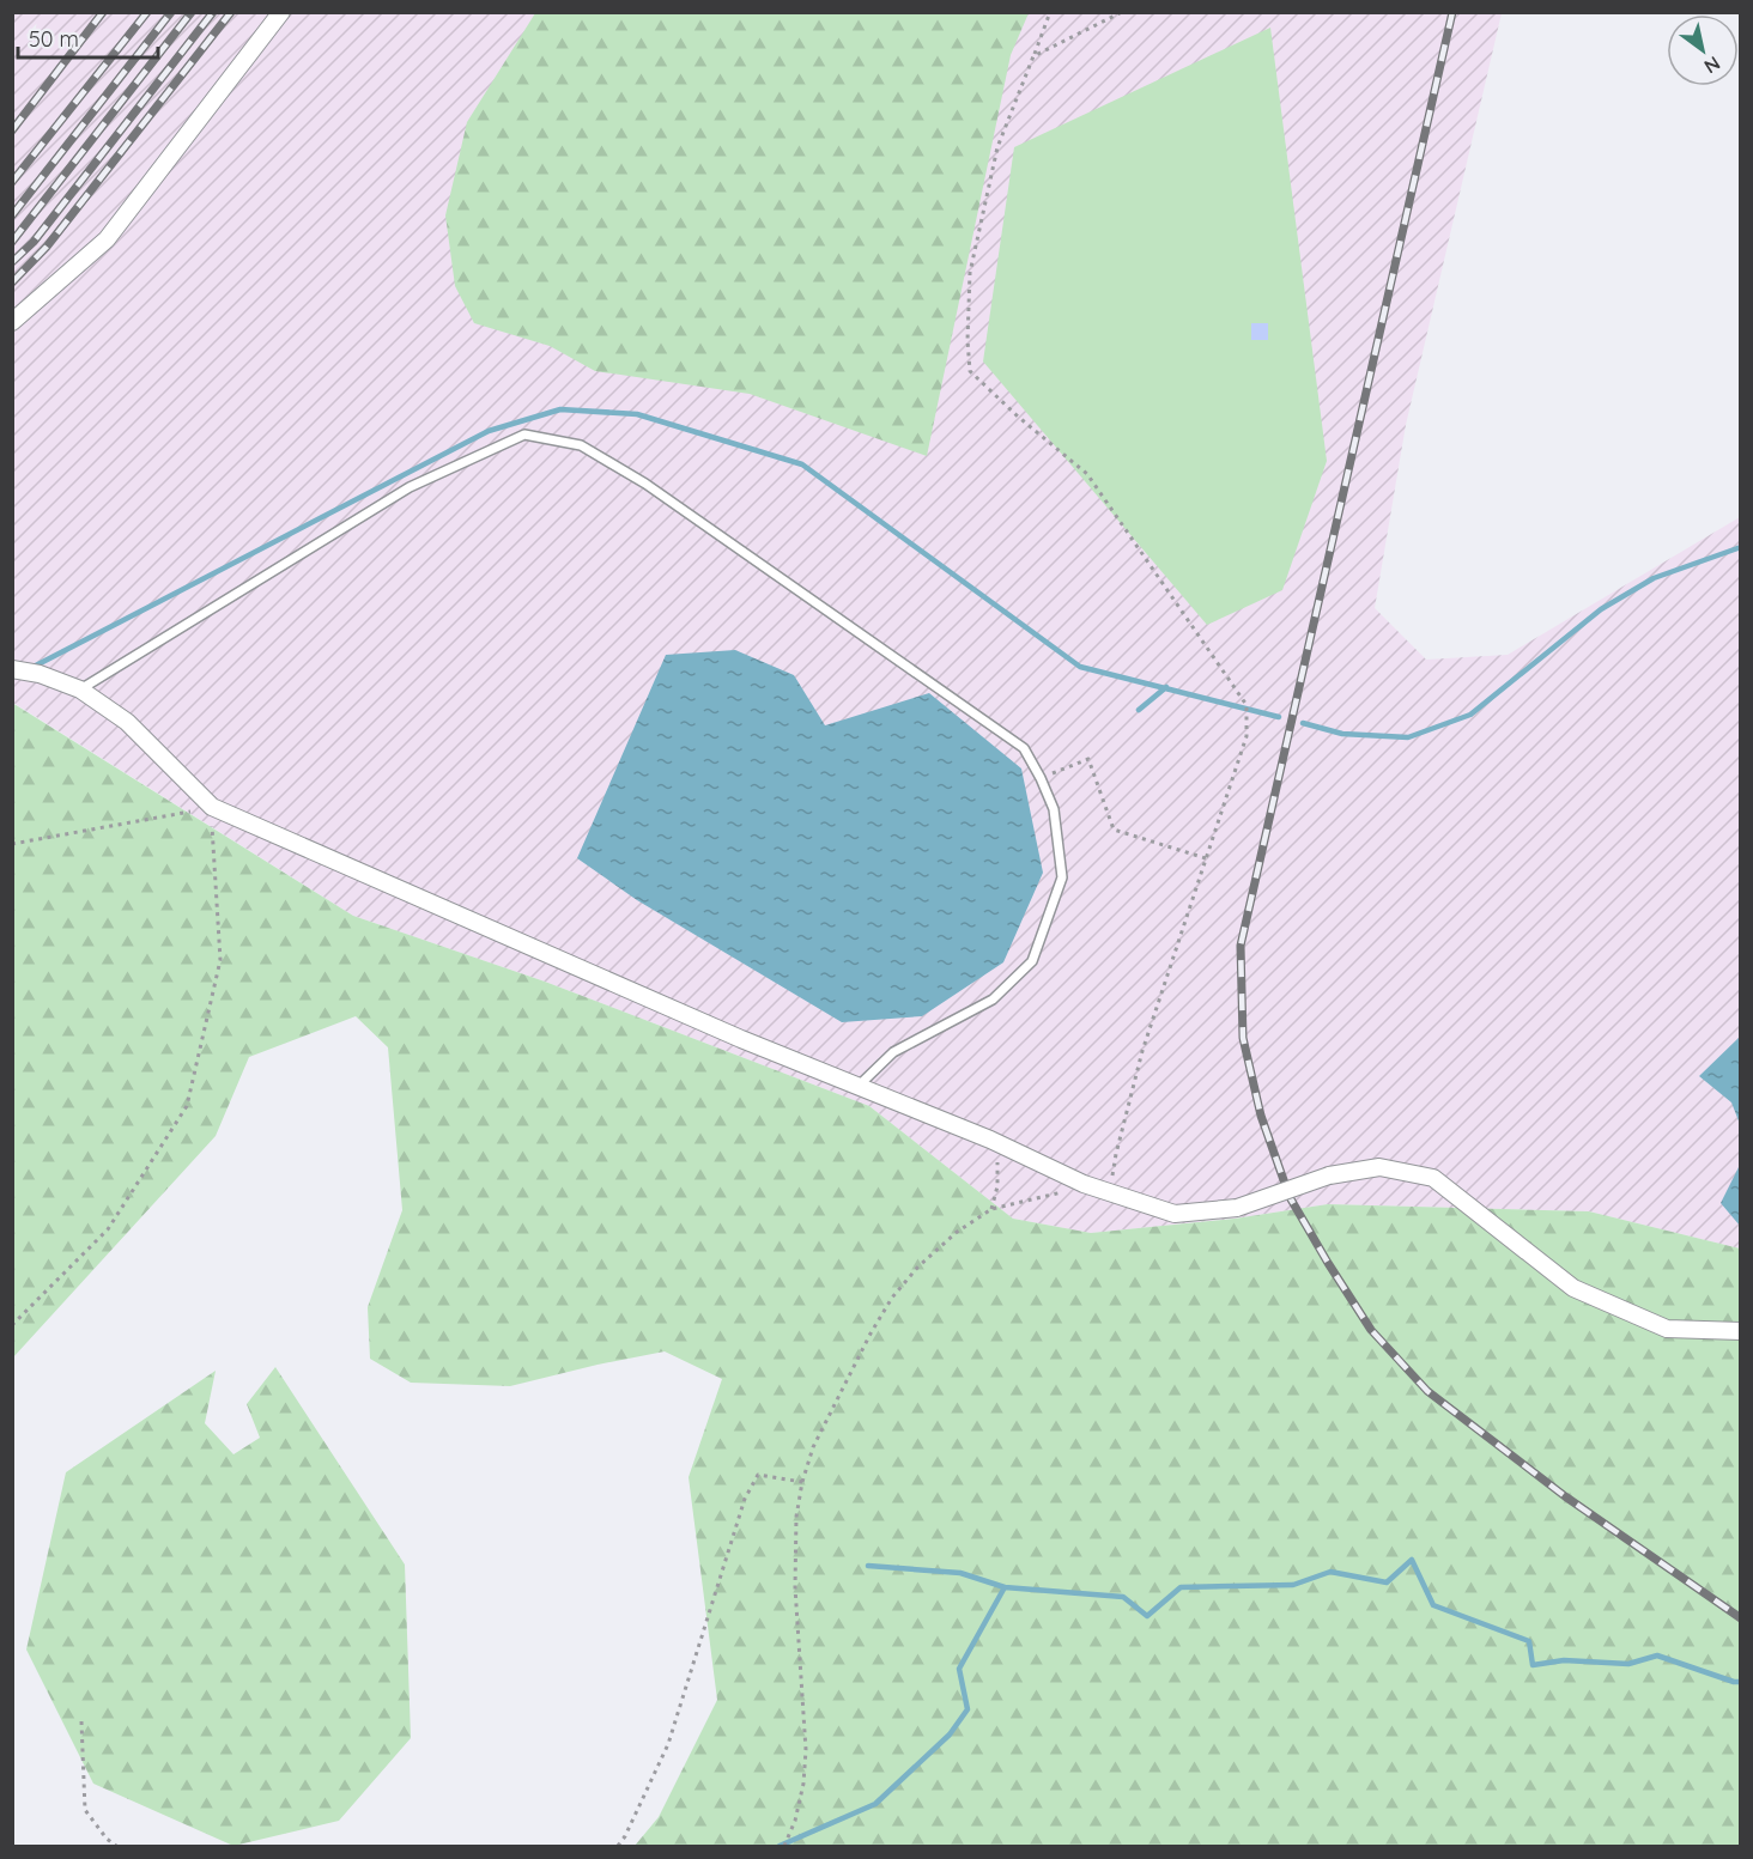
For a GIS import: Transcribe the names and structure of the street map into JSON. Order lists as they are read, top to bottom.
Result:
{
  "scale_bar": "50 m",
  "north": "bottom right"
}
